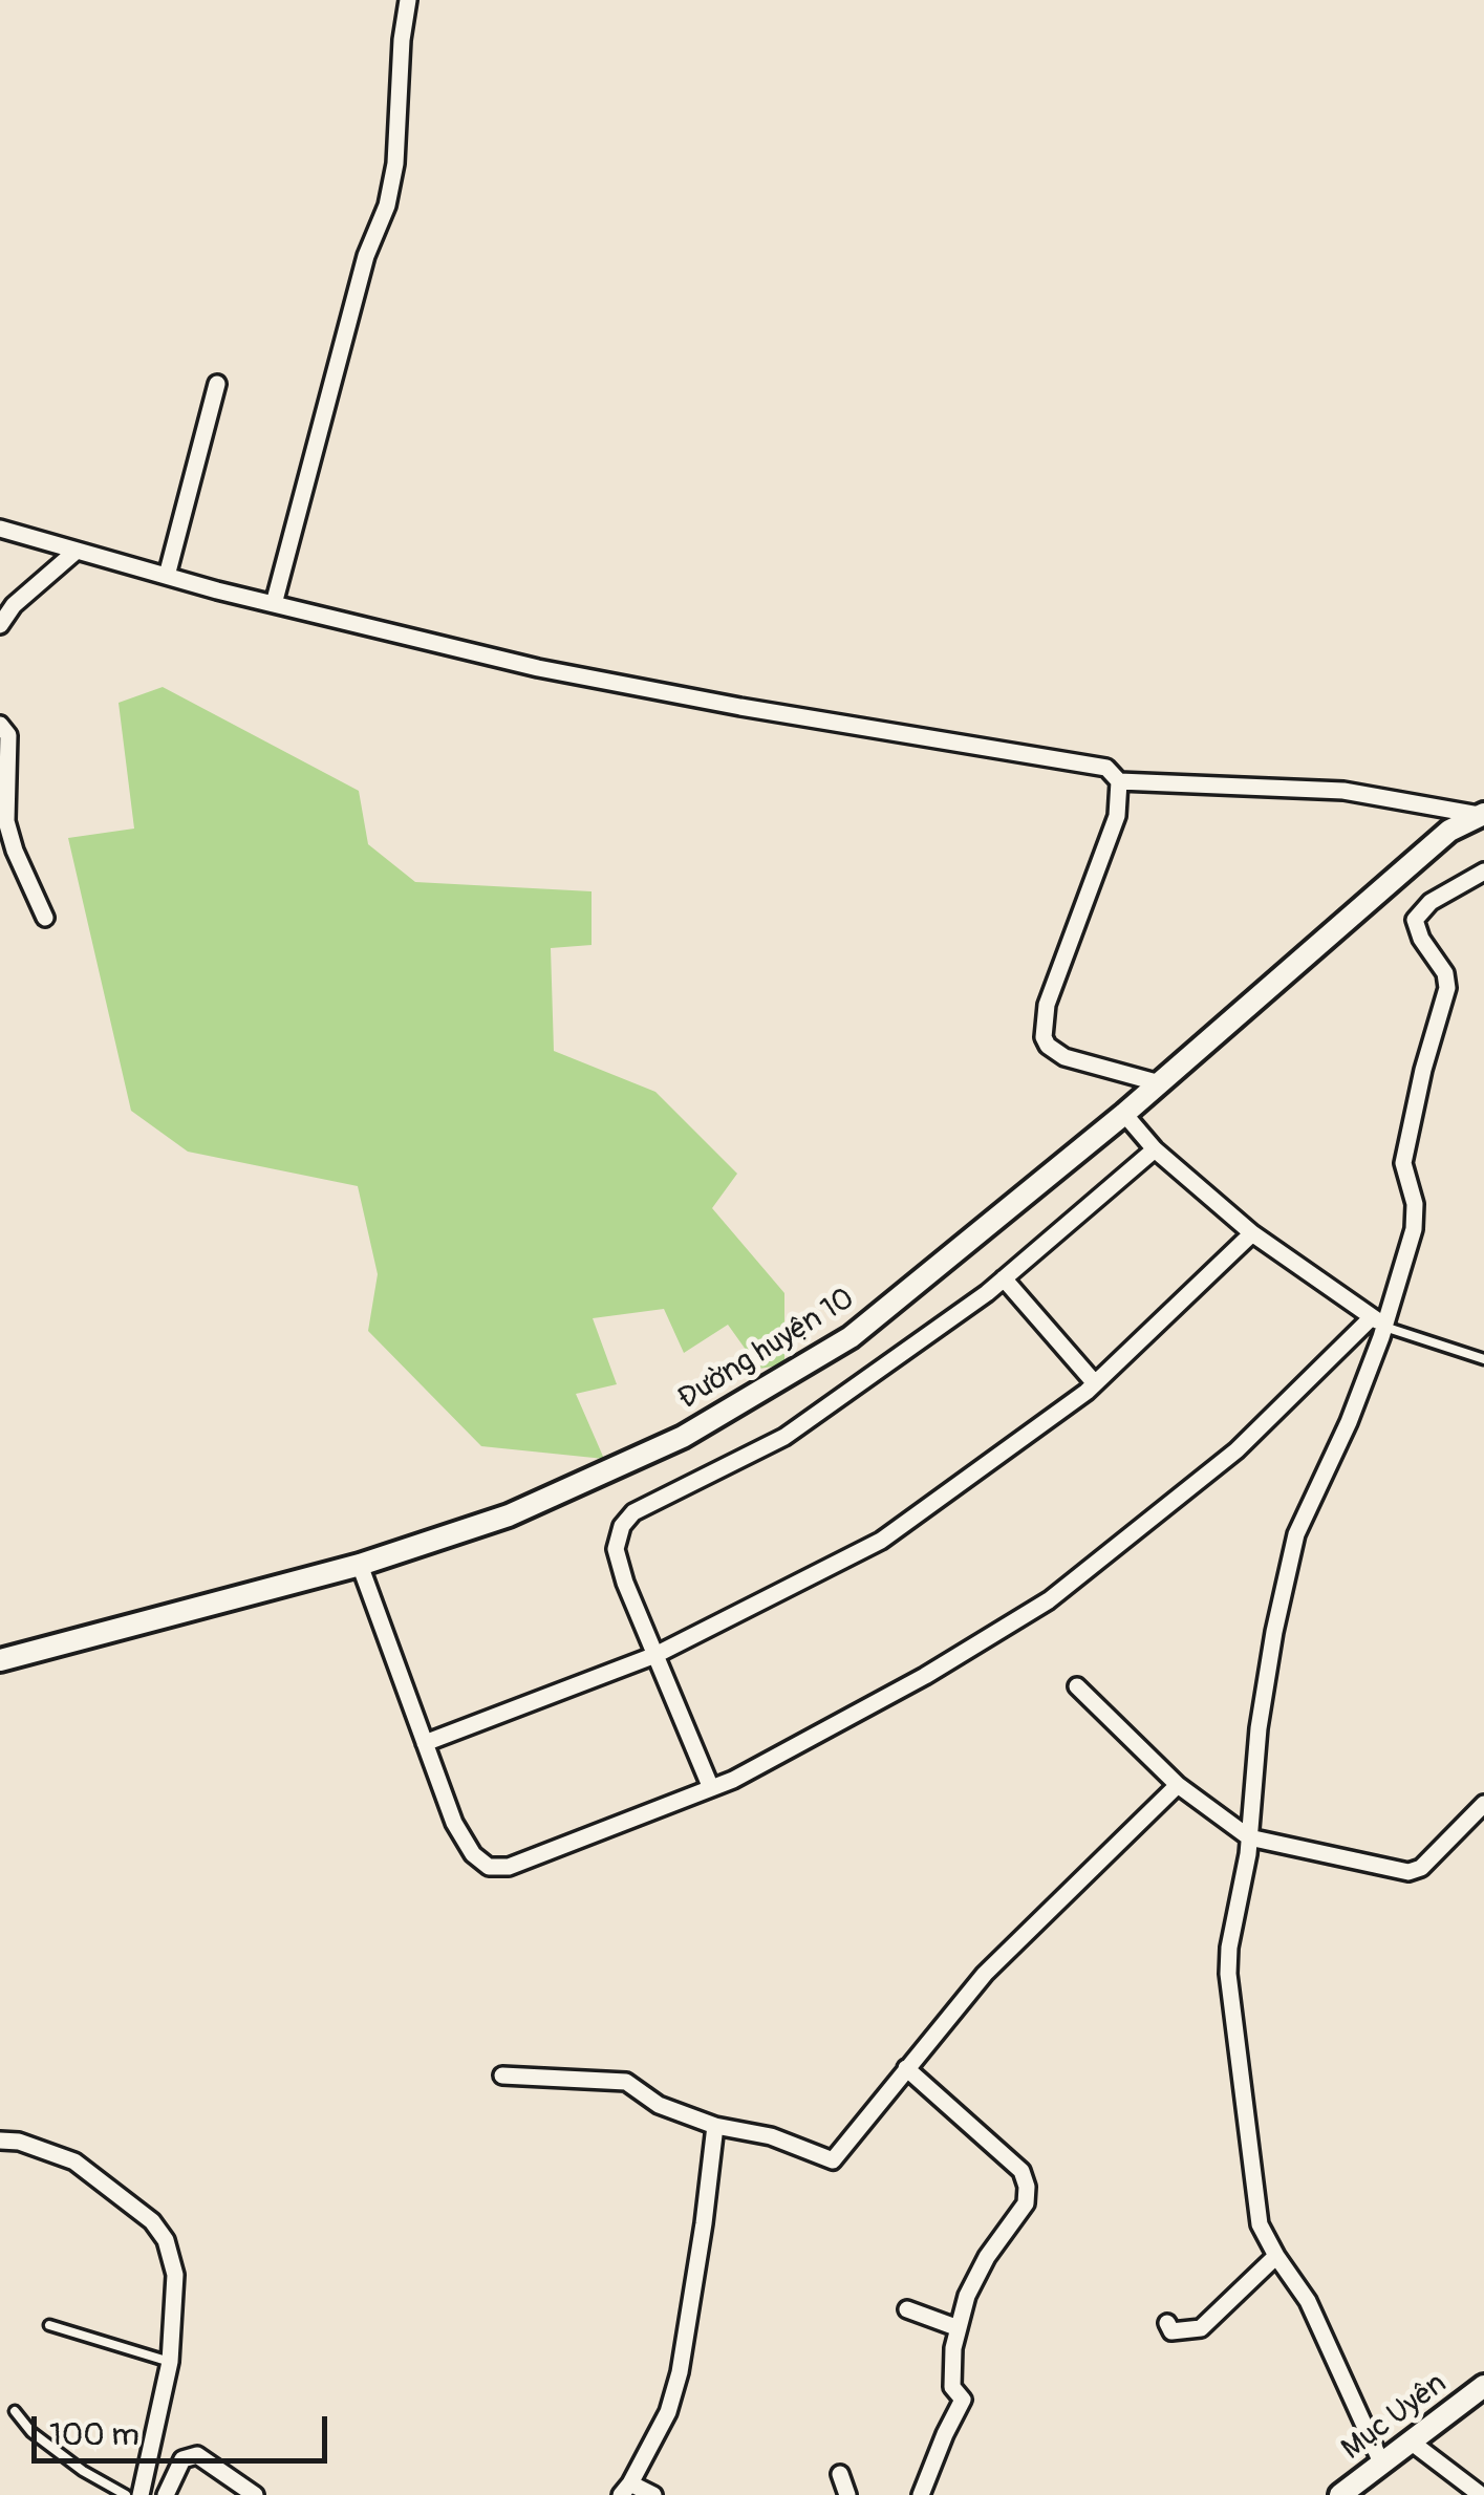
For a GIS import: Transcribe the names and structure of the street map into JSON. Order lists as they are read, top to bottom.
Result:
{
  "streets": {
    "street": ["Đường huyện 10", "Mục Uyên"]
  },
  "scale_bar": "100 m"
}
